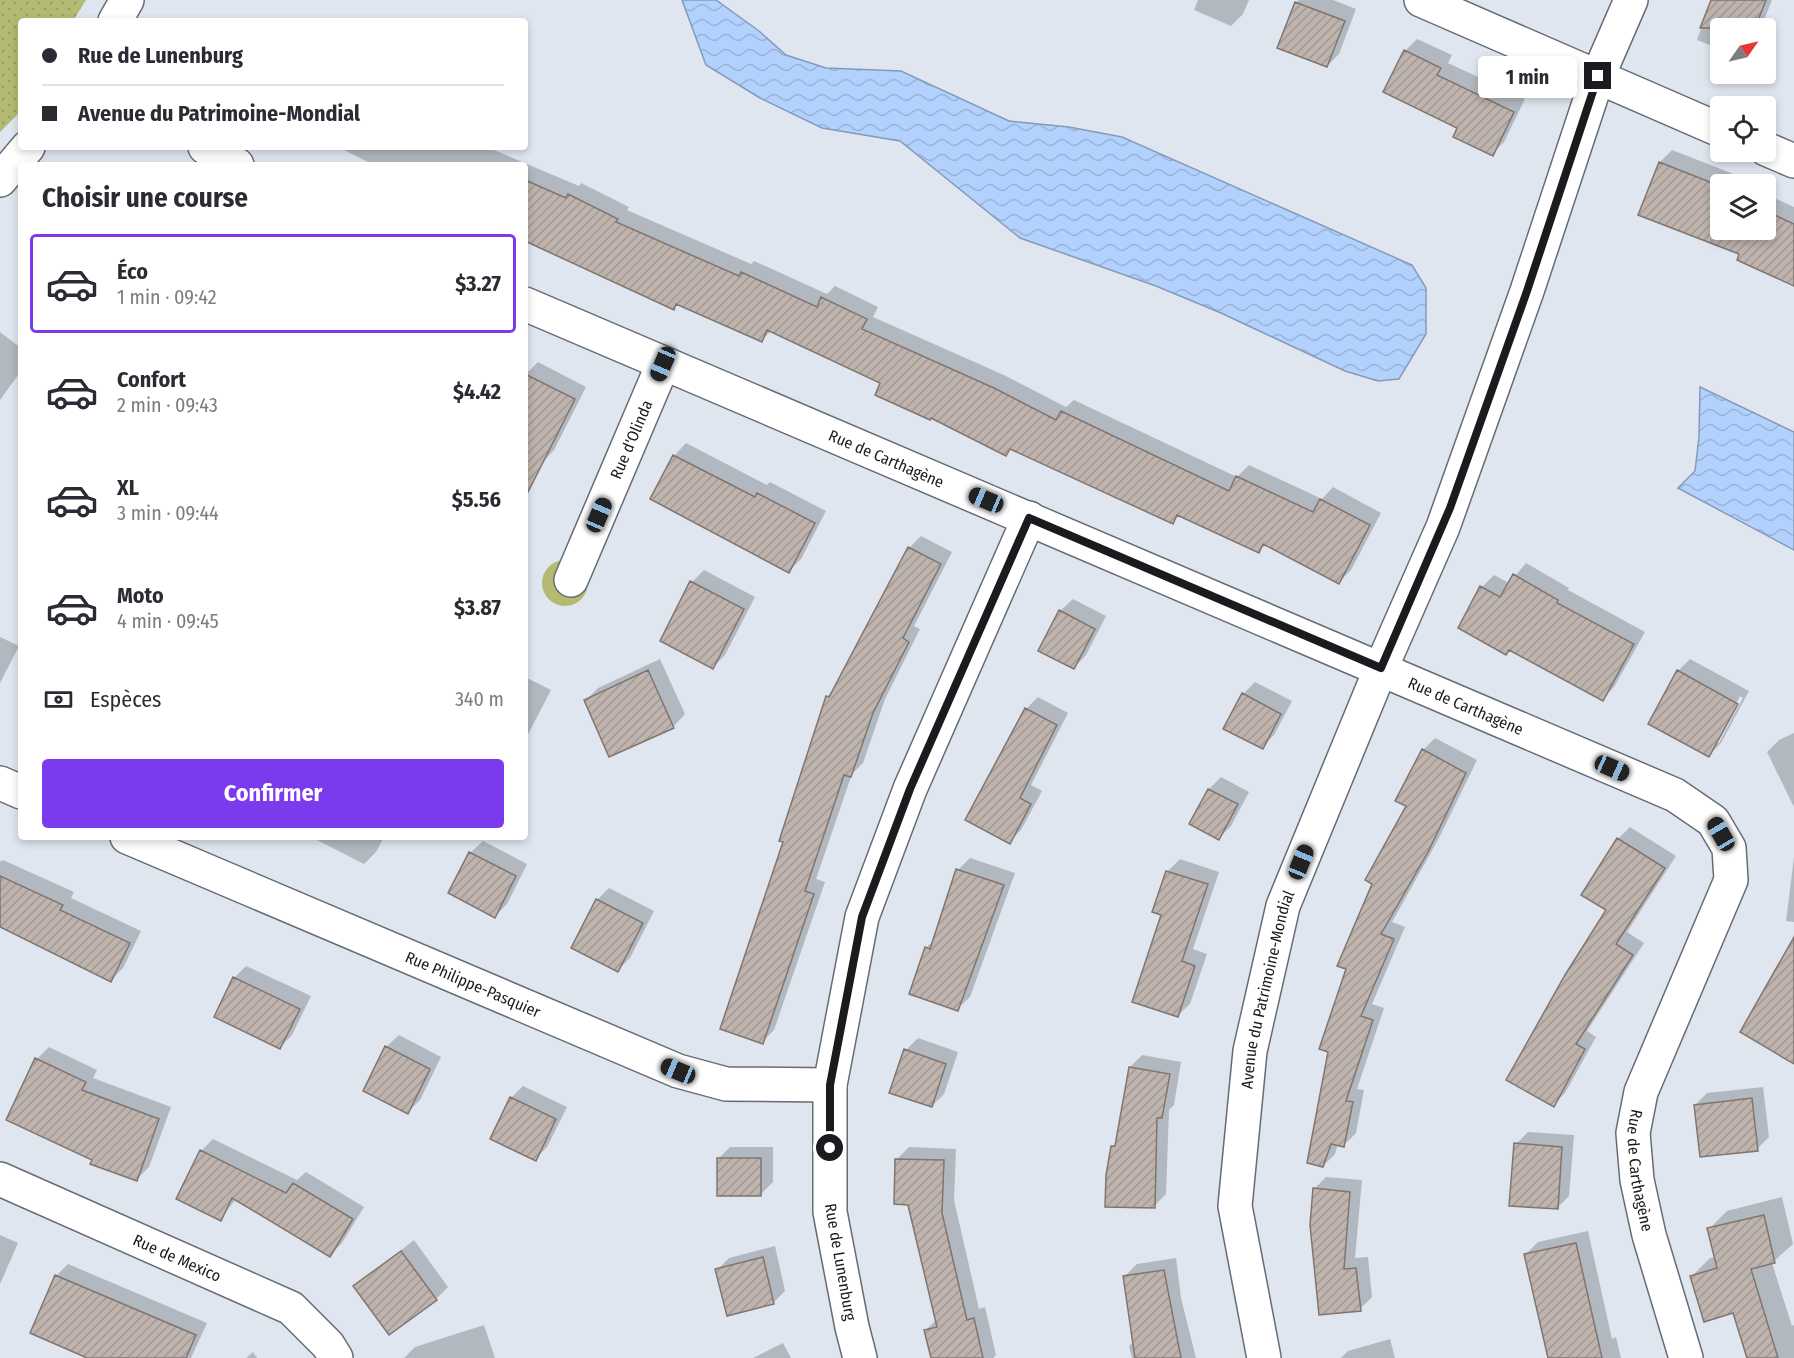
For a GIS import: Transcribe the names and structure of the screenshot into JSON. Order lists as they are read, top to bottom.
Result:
{
  "streets": {
    "street": [
      "Rue d'Olinda",
      "Rue de Carthagène",
      "Rue Philippe-Pasquier",
      "Avenue du Patrimoine-Mondial",
      "Rue de Mexico",
      "Rue de Lunenburg"
    ]
  },
  "crossings": [
    ["Rue d'Olinda", "Rue de Carthagène"],
    ["Rue de Carthagène", "Avenue du Patrimoine-Mondial"],
    ["Rue de Carthagène", "Rue de Lunenburg"],
    ["Rue Philippe-Pasquier", "Rue de Lunenburg"]
  ],
  "north": "top right",
  "page": {
    "banner": ["Rue de Lunenburg", "Avenue du Patrimoine-Mondial"],
    "bubble": "1 min",
    "heading": "Choisir une course",
    "list": [
      {
        "name": "Éco",
        "note": "1 min · 09:42",
        "value": "$3.27"
      },
      {
        "name": "Confort",
        "note": "2 min · 09:43",
        "value": "$4.42"
      },
      {
        "name": "XL",
        "note": "3 min · 09:44",
        "value": "$5.56"
      },
      {
        "name": "Moto",
        "note": "4 min · 09:45",
        "value": "$3.87"
      }
    ],
    "pay": ["Espèces", "340 m"],
    "buttons": "Confirmer"
  }
}
